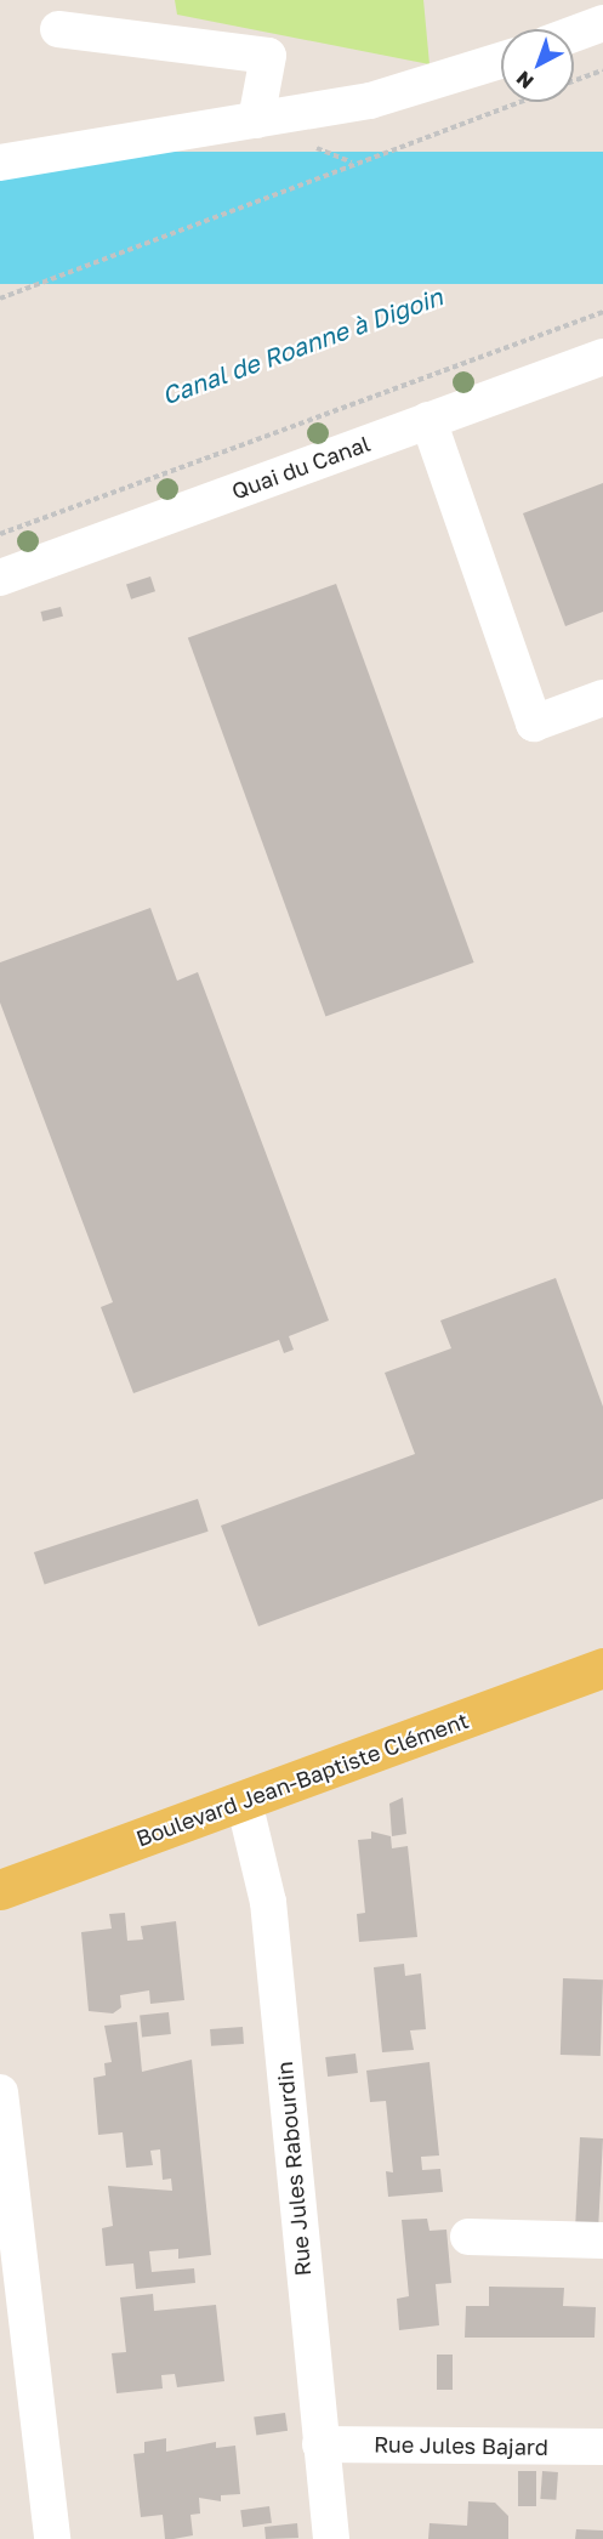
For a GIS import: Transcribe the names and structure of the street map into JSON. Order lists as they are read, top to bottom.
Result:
{
  "streets": {
    "main road": ["Boulevard Jean-Baptiste Clément"],
    "street": ["Quai du Canal", "Rue Jules Rabourdin", "Rue Jules Bajard"]
  },
  "crossings": [
    ["Boulevard Jean-Baptiste Clément", "Rue Jules Rabourdin"],
    ["Rue Jules Rabourdin", "Rue Jules Bajard"]
  ],
  "water": ["Canal de Roanne à Digoin"],
  "north": "bottom left"
}
